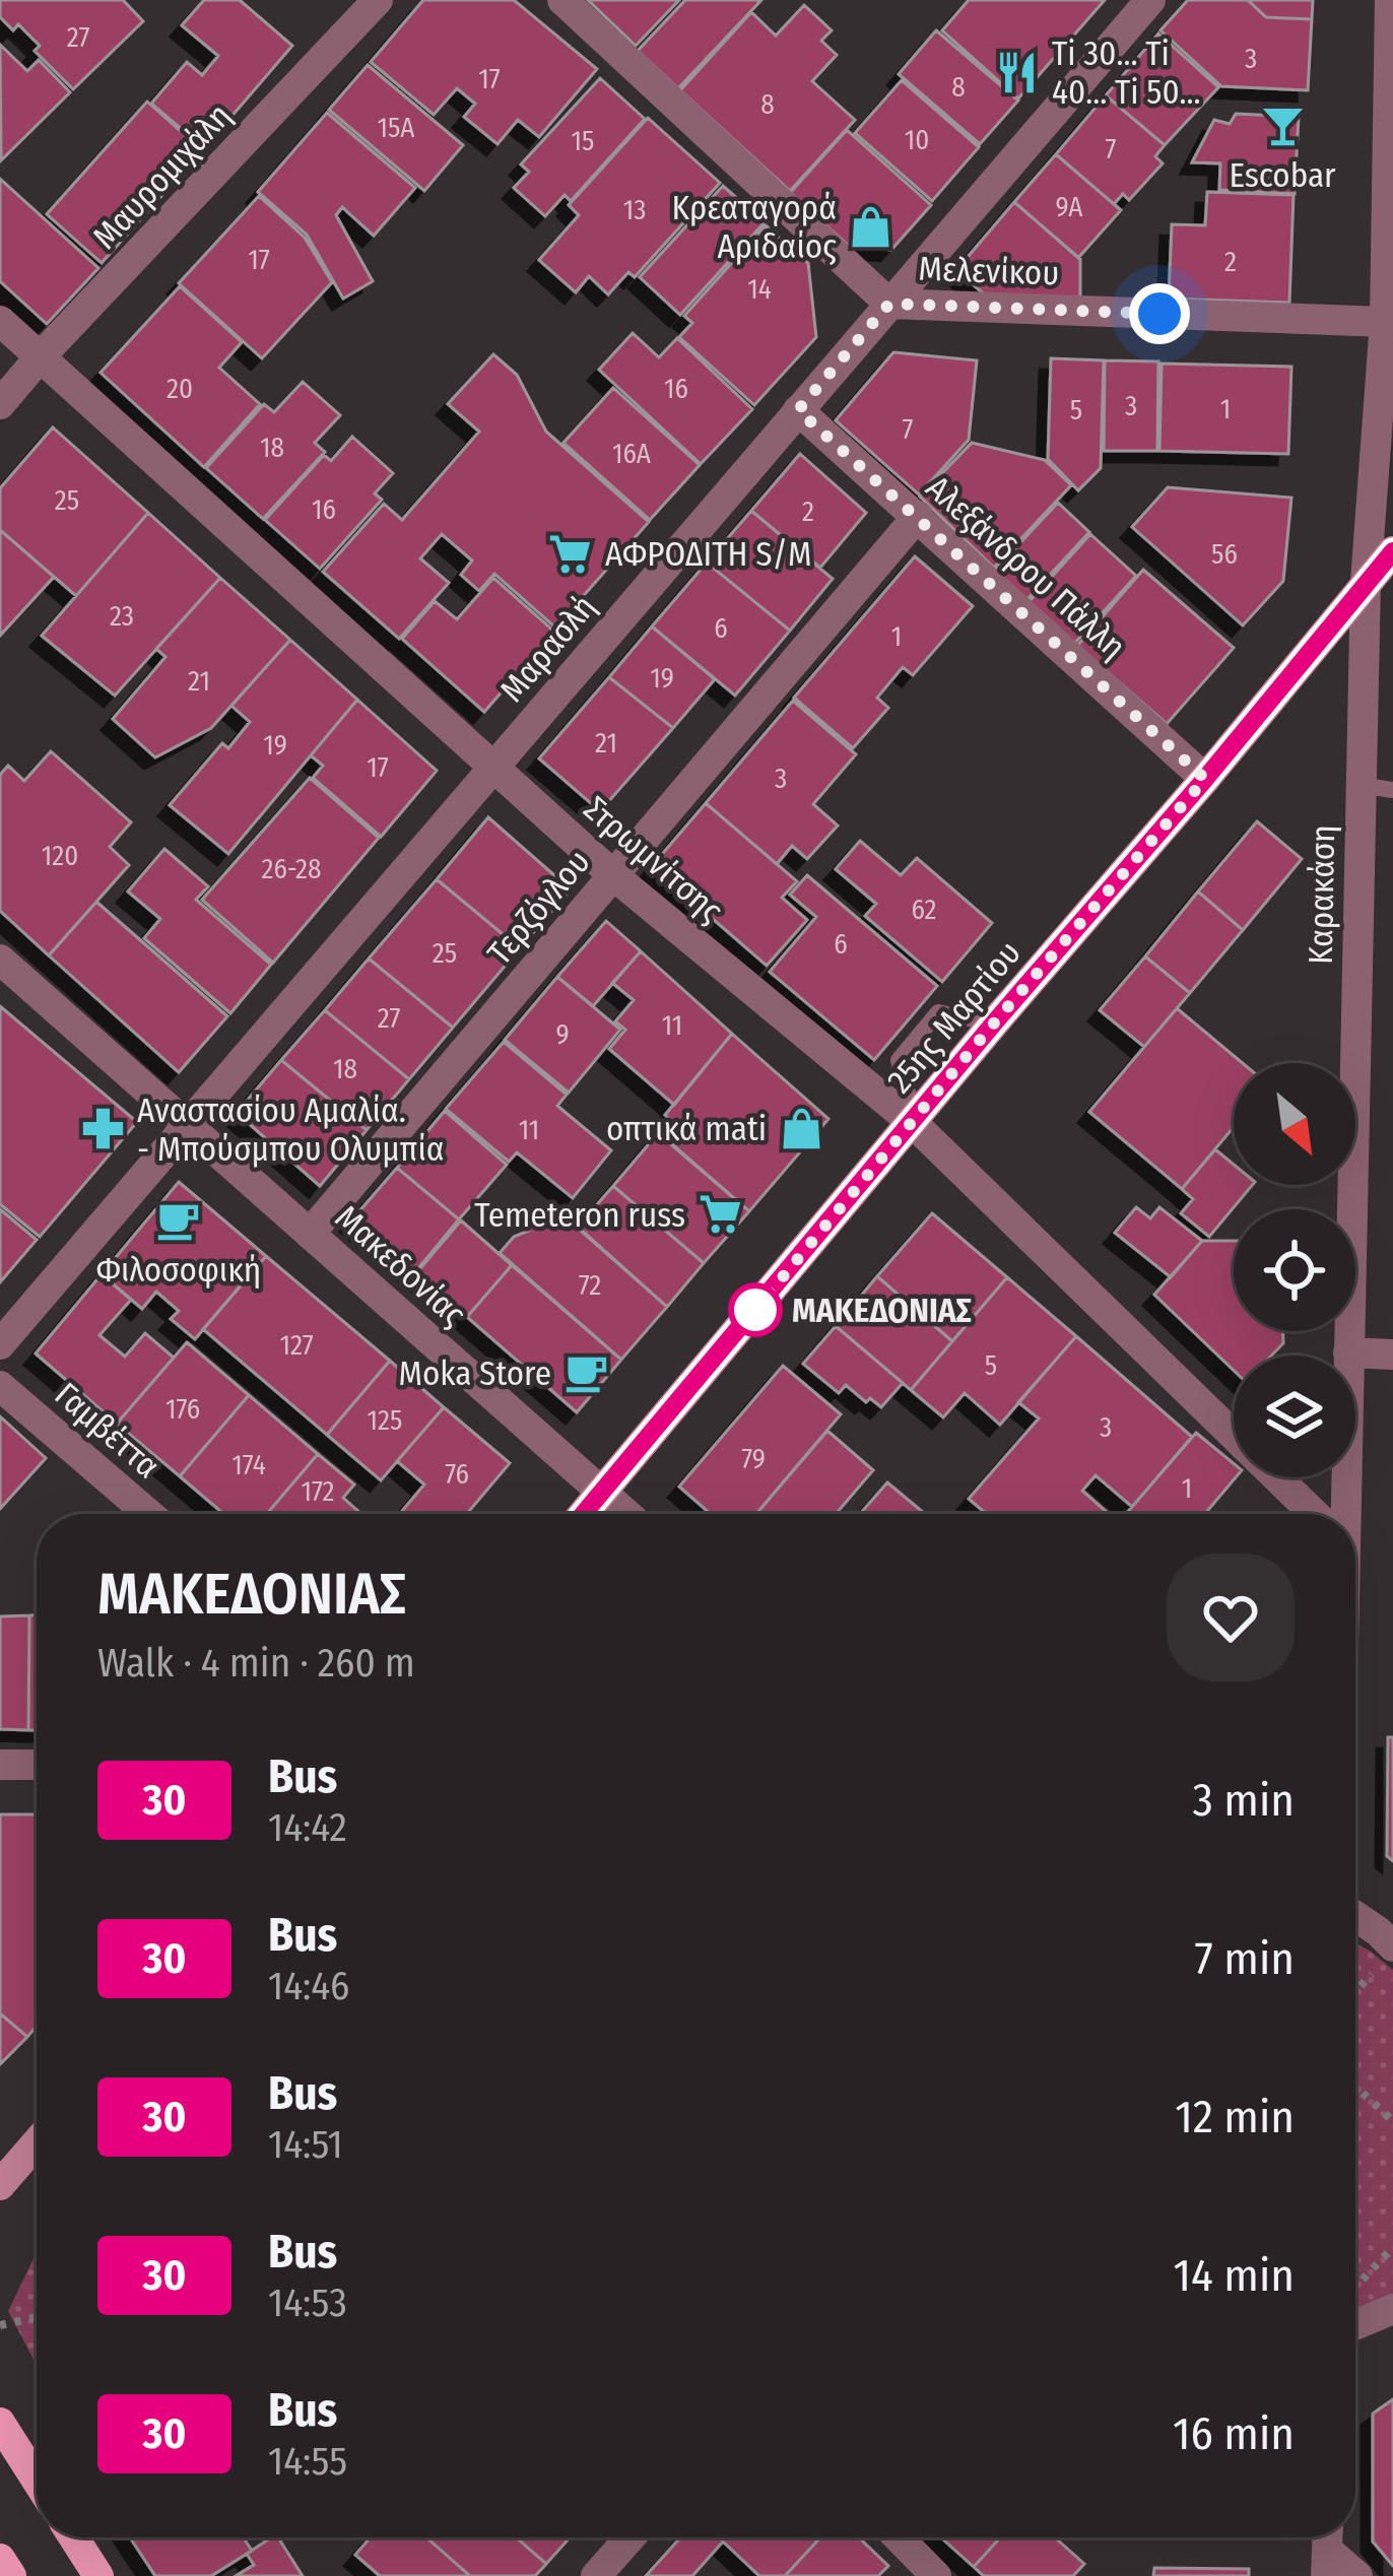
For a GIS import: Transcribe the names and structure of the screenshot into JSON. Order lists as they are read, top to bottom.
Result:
{
  "streets": {
    "main road": ["25ης Μαρτίου"],
    "street": [
      "Μαυρομιχάλη",
      "Μελενίκου",
      "Αλεξάνδρου Πάλλη",
      "Μαρασλή",
      "Στρωμνίτσης",
      "Καρακάση",
      "Τερζόγλου",
      "Μακεδονίας",
      "Γαμβέττα"
    ]
  },
  "crossings": [
    ["Μαυρομιχάλη", "Στρωμνίτσης"],
    ["Μελενίκου", "Μαρασλή"],
    ["Μελενίκου", "Καρακάση"],
    ["Αλεξάνδρου Πάλλη", "Μαρασλή"],
    ["Αλεξάνδρου Πάλλη", "Τερζόγλου"],
    ["Αλεξάνδρου Πάλλη", "25ης Μαρτίου"],
    ["Μαρασλή", "Στρωμνίτσης"],
    ["Μαρασλή", "Μακεδονίας"],
    ["Στρωμνίτσης", "Τερζόγλου"],
    ["Στρωμνίτσης", "25ης Μαρτίου"],
    ["Καρακάση", "25ης Μαρτίου"],
    ["Τερζόγλου", "Μακεδονίας"],
    ["25ης Μαρτίου", "Μακεδονίας"]
  ],
  "places": {
    "restaurant": ["Ti 30... Ti 40... Ti 50..."],
    "bar": ["Escobar"],
    "shop": ["Κρεαταγορά Αριδαίος", "οπτικά mati"],
    "supermarket": ["ΑΦΡΟΔΙΤΗ S/M", "Temeteron russ"],
    "pharmacy": ["Αναστασίου Αμαλία. - Μπούσμπου Ολυμπία"],
    "cafe": ["Φιλοσοφική", "Moka Store"],
    "other": ["ΜΑΚΕΔΟΝΙΑΣ"]
  },
  "lines": ["bus line 30"],
  "house_numbers": [
    "27",
    "3",
    "17",
    "8",
    "8",
    "15Α",
    "10",
    "15",
    "7",
    "9Α",
    "13",
    "17",
    "2",
    "14",
    "20",
    "16",
    "3",
    "1",
    "5",
    "7",
    "18",
    "16Α",
    "25",
    "16",
    "2",
    "56",
    "23",
    "6",
    "1",
    "19",
    "21",
    "21",
    "19",
    "17",
    "3",
    "120",
    "26-28",
    "62",
    "6",
    "25",
    "27",
    "11",
    "9",
    "18",
    "11",
    "72",
    "127",
    "5",
    "176",
    "125",
    "3",
    "79",
    "174",
    "76",
    "1",
    "172"
  ],
  "north": "bottom right",
  "page": {
    "heading": ["ΜΑΚΕΔΟΝΙΑΣ", "Walk · 4 min · 260 m"],
    "list": [
      {
        "mark": "30",
        "name": "Bus",
        "note": "14:42",
        "value": "3 min"
      },
      {
        "mark": "30",
        "name": "Bus",
        "note": "14:46",
        "value": "7 min"
      },
      {
        "mark": "30",
        "name": "Bus",
        "note": "14:51",
        "value": "12 min"
      },
      {
        "mark": "30",
        "name": "Bus",
        "note": "14:53",
        "value": "14 min"
      },
      {
        "mark": "30",
        "name": "Bus",
        "note": "14:55",
        "value": "16 min"
      }
    ]
  }
}
